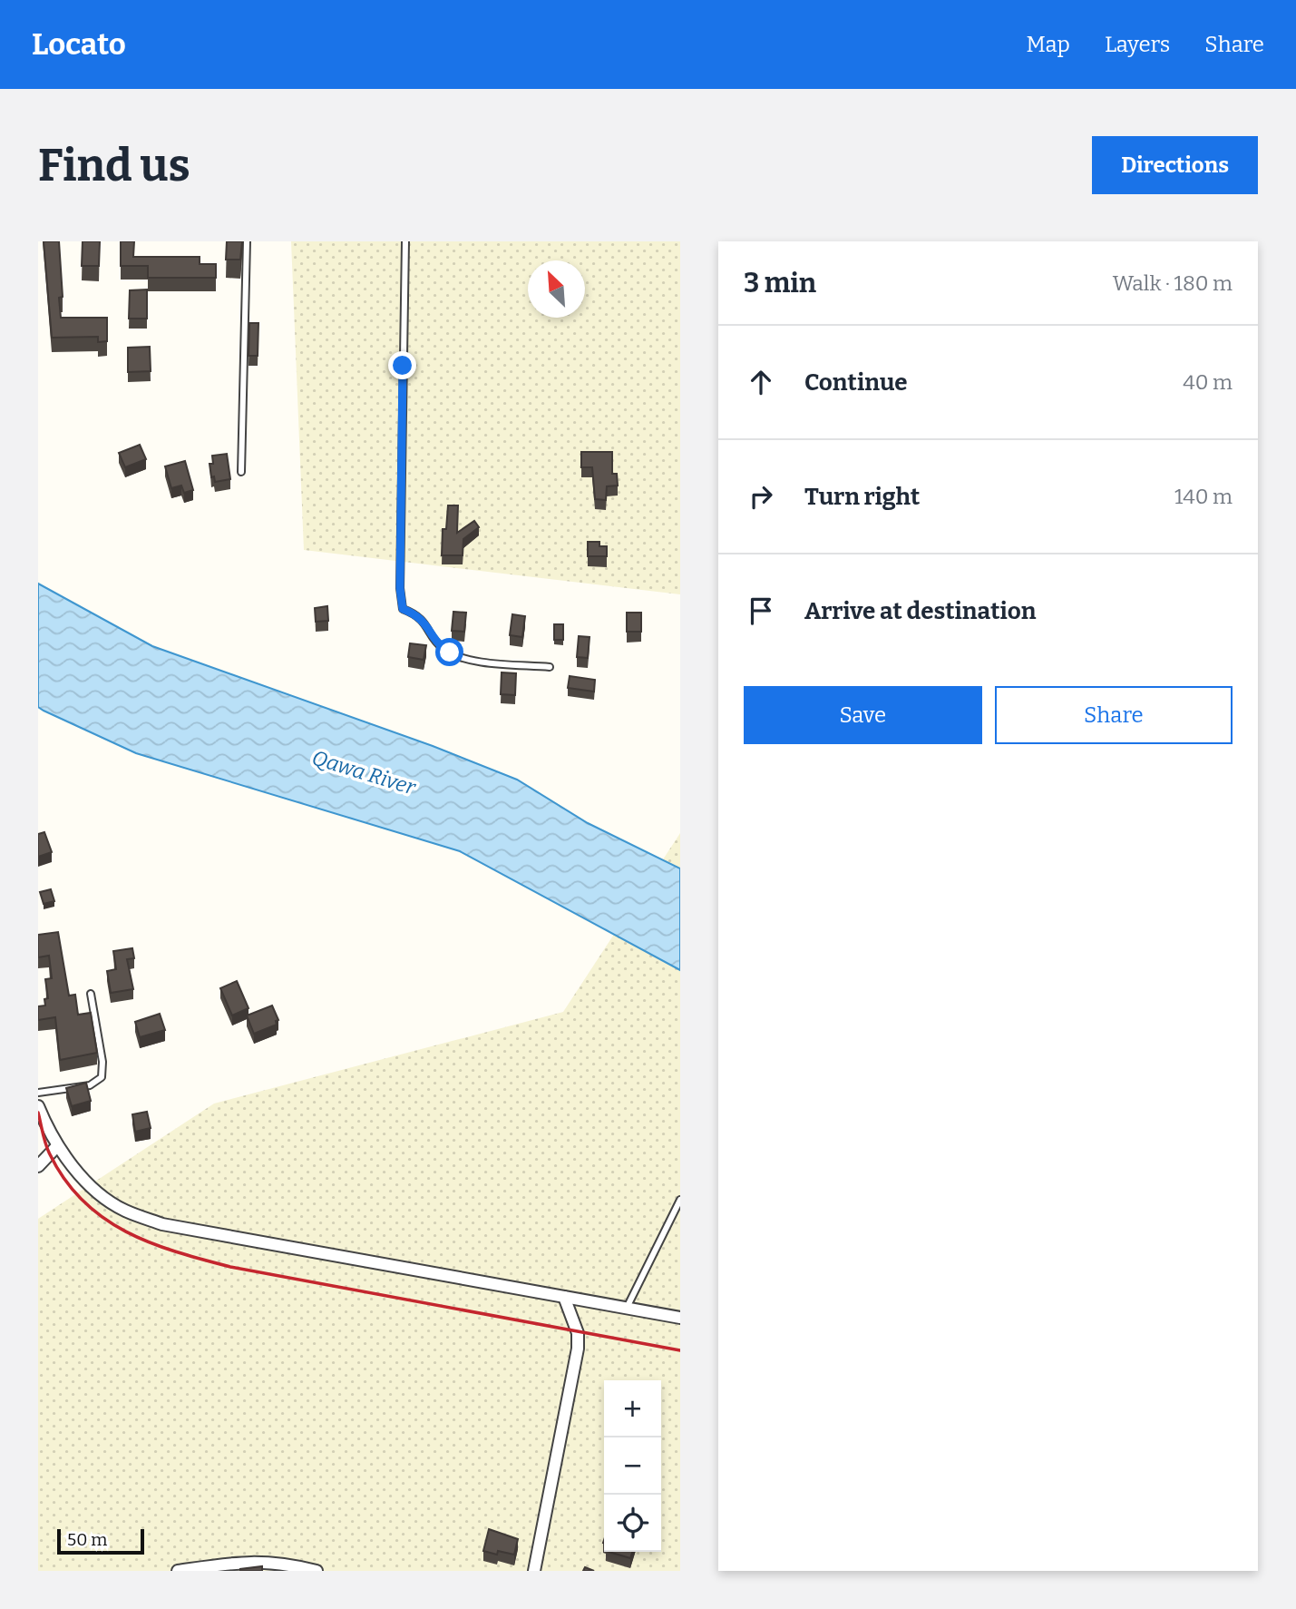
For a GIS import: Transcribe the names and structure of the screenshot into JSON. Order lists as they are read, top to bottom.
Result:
{
  "water": ["Qawa River"],
  "scale_bar": "50 m",
  "north": "top left",
  "page": {
    "header": "Locato",
    "nav": ["Map", "Layers", "Share"],
    "buttons": [
      "Directions",
      ["Save", "Share"]
    ],
    "title": "Find us",
    "heading": ["3 min", "Walk · 180 m"],
    "list": [
      ["Continue", "40 m"],
      ["Turn right", "140 m"],
      "Arrive at destination"
    ],
    "map_buttons": ["+", "−"],
    "scale": "50 m"
  }
}
